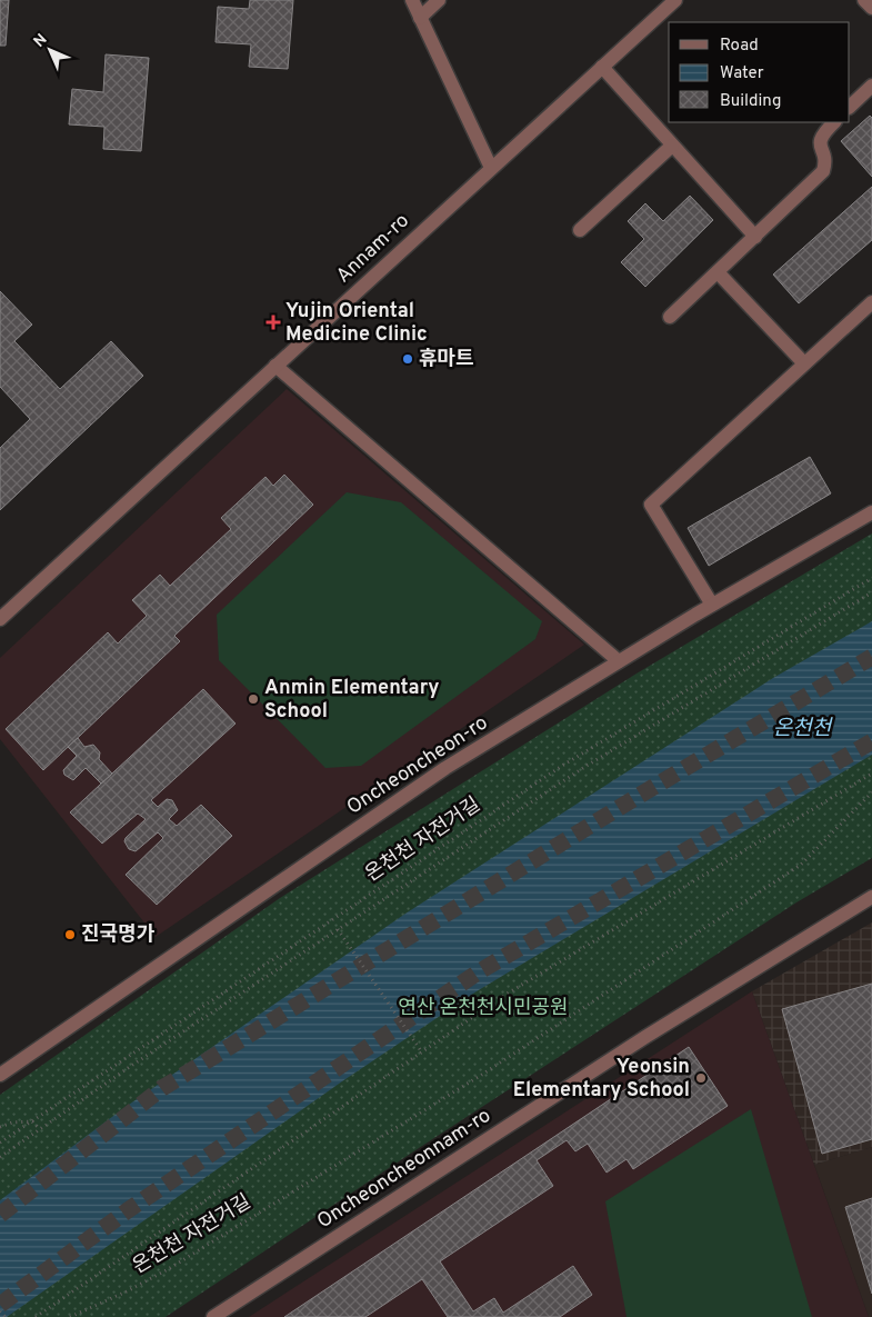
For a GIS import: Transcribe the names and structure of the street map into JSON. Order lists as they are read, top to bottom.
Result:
{
  "streets": {
    "street": ["Annam-ro", "Oncheoncheon-ro", "Oncheoncheonnam-ro"],
    "path": ["온천천 자전거길"]
  },
  "water": ["온천천"],
  "parks": ["연산 온천천시민공원"],
  "places": {
    "health": ["Yujin Oriental Medicine Clinic"],
    "other": [
      "휴마트",
      "Anmin Elementary School",
      "진국명가",
      "Yeonsin Elementary School"
    ]
  },
  "legend": ["Road", "Water", "Building"],
  "north": "top left"
}
